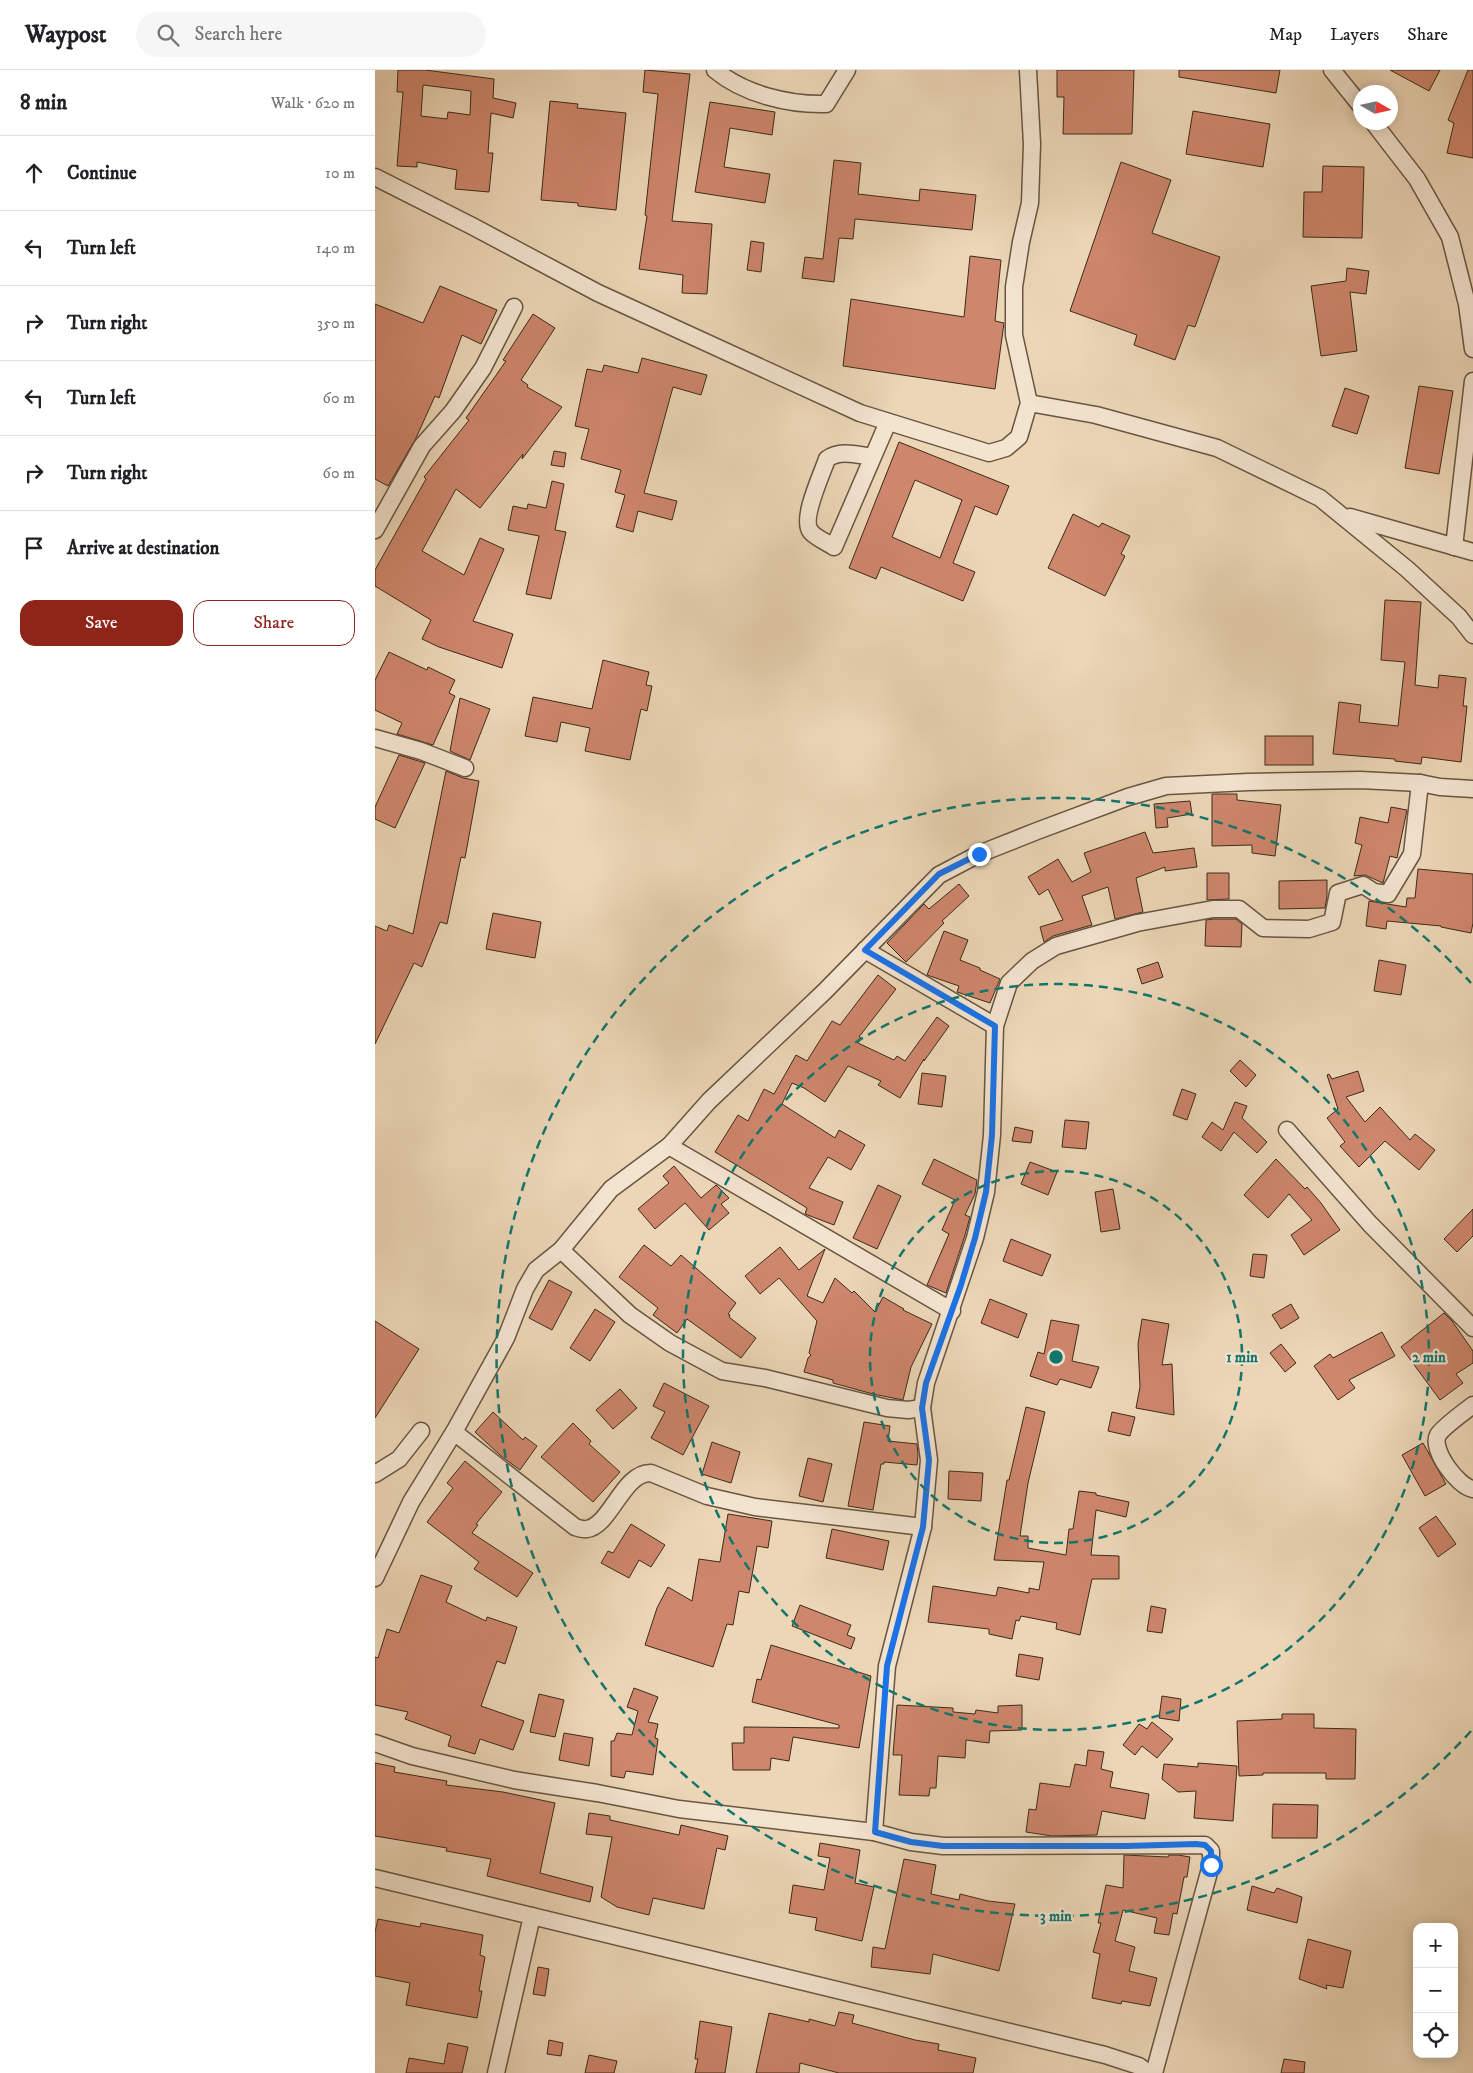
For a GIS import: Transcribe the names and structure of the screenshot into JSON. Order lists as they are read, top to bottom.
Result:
{
  "north": "right",
  "page": {
    "header": "Waypost",
    "search": "Search here",
    "nav": ["Map", "Layers", "Share"],
    "heading": ["8 min", "Walk · 620 m"],
    "list": [
      ["Continue", "10 m"],
      ["Turn left", "140 m"],
      ["Turn right", "350 m"],
      ["Turn left", "60 m"],
      ["Turn right", "60 m"],
      "Arrive at destination"
    ],
    "buttons": ["Save", "Share"],
    "map_buttons": ["+", "−"]
  },
  "rings": ["1 min", "2 min", "3 min"]
}
